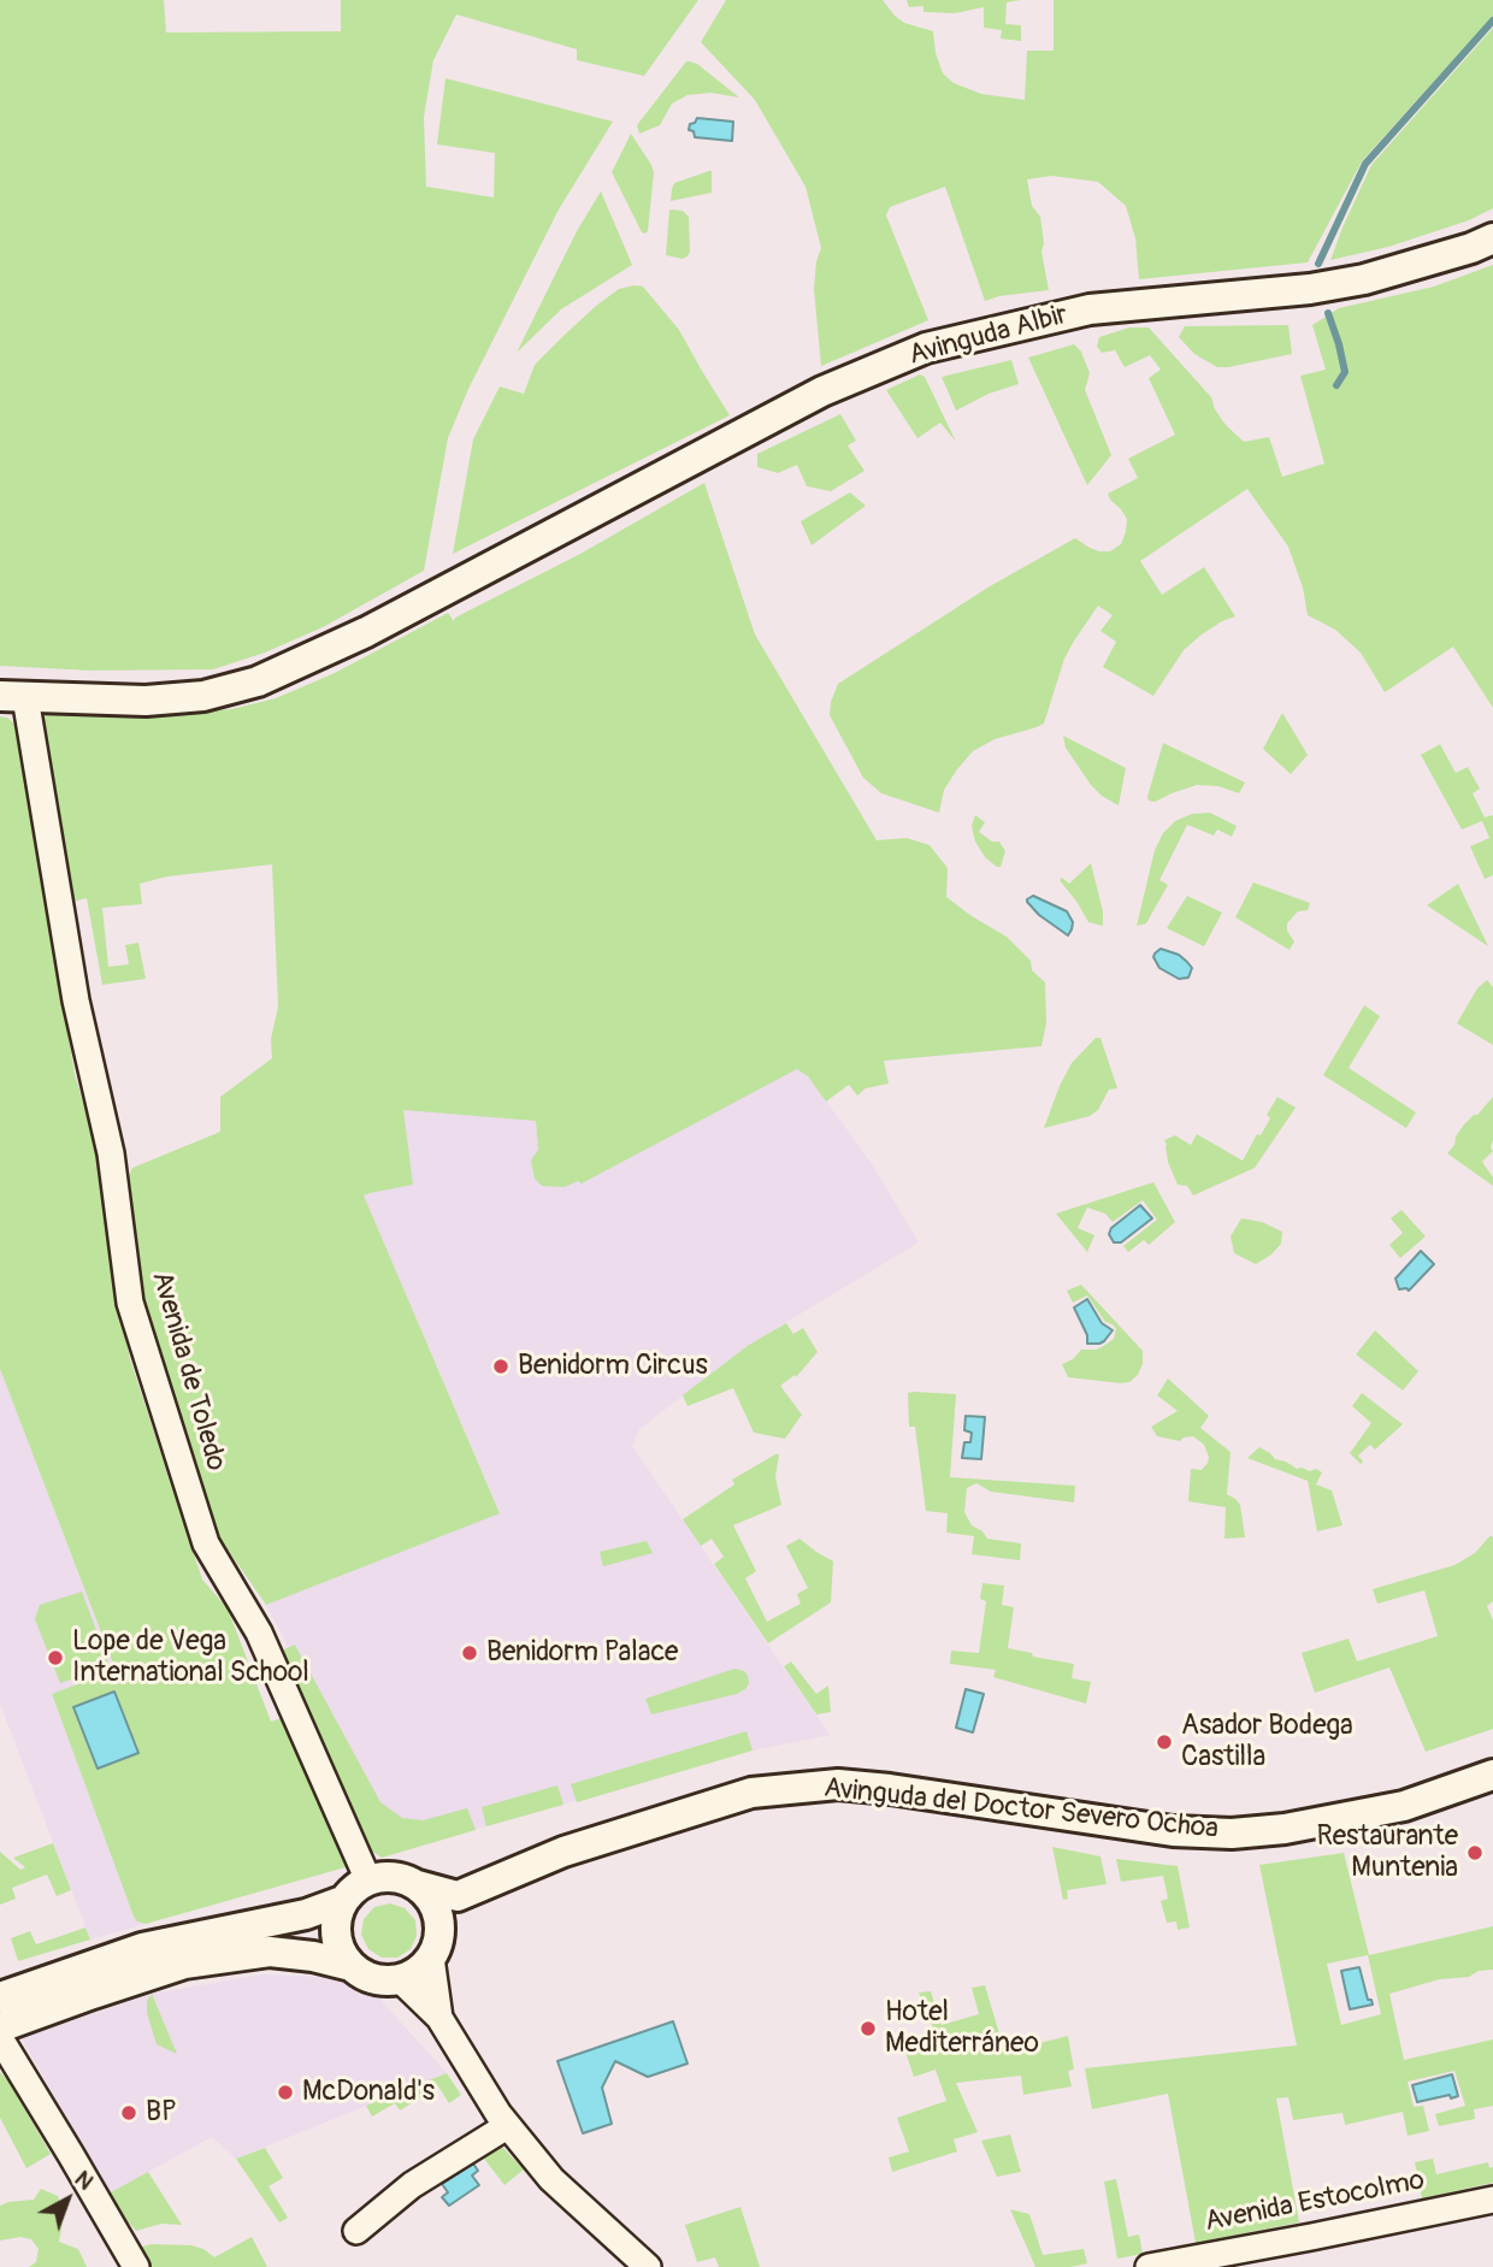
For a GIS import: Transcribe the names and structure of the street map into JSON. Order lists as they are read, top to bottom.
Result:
{
  "streets": {
    "street": [
      "Avinguda Albir",
      "Avenida de Toledo",
      "Avinguda del Doctor Severo Ochoa",
      "Avenida Estocolmo"
    ]
  },
  "crossings": [
    ["Avinguda Albir", "Avenida de Toledo"]
  ],
  "places": [
    "Benidorm Circus",
    "Benidorm Palace",
    "Lope de Vega International School",
    "Asador Bodega Castilla",
    "Restaurante Muntenia",
    "Hotel Mediterráneo",
    "McDonald's",
    "BP"
  ],
  "north": "top right"
}
